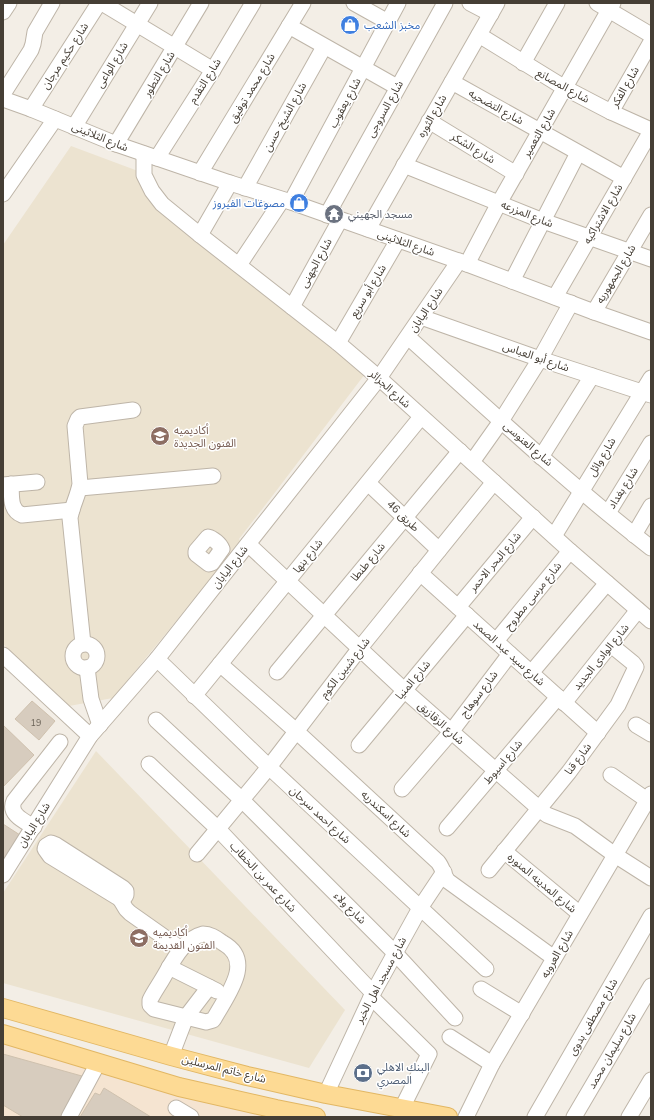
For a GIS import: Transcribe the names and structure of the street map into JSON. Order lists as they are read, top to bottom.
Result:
{
  "streets": {
    "main road": ["شارع خاتم المرسلين"],
    "street": [
      "شارع حكيم مرجان",
      "شارع الواعى",
      "شارع التطور",
      "شارع التقدم",
      "شارع المصانع",
      "شارع الفكر",
      "شارع محمد توفيق",
      "شارع يعقوب",
      "شارع التضحيه",
      "شارع السروجى",
      "شارع الثوره",
      "شارع الشيخ حسن",
      "شارع التعمير",
      "شارع الثلاثينى",
      "شارع الشكر",
      "شارع المزرعه",
      "شارع الاشتراكيه",
      "شارع الجهنى",
      "شارع الجمهوريه",
      "شارع أبو سريع",
      "شارع اليابان",
      "شارع أبو العباس",
      "شارع الجزائر",
      "شارع العنوسى",
      "شارع وائل",
      "شارع بغداد",
      "طريق 46",
      "شارع بنها",
      "شارع طنطا",
      "شارع البحر الاحمر",
      "شارع مرسى مطروح",
      "شارع سيد عبد الصمد",
      "شارع الوادى الجديد",
      "شارع شبين الكوم",
      "شارع المنيا",
      "شارع سوهاج",
      "شارع الزقازيق",
      "شارع قنا",
      "شارع اسيوط",
      "شارع اسكندريه",
      "شارع احمد سرحان",
      "شارع عمر بن الخطاب",
      "شارع المدينه المنوره",
      "شارع ولاء",
      "شارع العروبه",
      "شارع مسجد اهل الخير",
      "شارع مصطفى بدوى",
      "شارع سليمان محمد"
    ]
  },
  "crossings": [
    ["شارع حكيم مرجان", "شارع الثلاثينى"],
    ["شارع الواعى", "شارع الثلاثينى"],
    ["شارع التطور", "شارع الثلاثينى"],
    ["شارع التقدم", "شارع الثلاثينى"],
    ["شارع التقدم", "شارع الجزائر"],
    ["شارع المصانع", "شارع الفكر"],
    ["شارع المصانع", "شارع الثوره"],
    ["شارع المصانع", "شارع التعمير"],
    ["شارع المصانع", "شارع الاشتراكيه"],
    ["شارع محمد توفيق", "شارع الثلاثينى"],
    ["شارع يعقوب", "شارع الثلاثينى"],
    ["شارع يعقوب", "شارع الجزائر"],
    ["شارع التضحيه", "شارع الثوره"],
    ["شارع التضحيه", "شارع التعمير"],
    ["شارع التضحيه", "شارع الاشتراكيه"],
    ["شارع السروجى", "شارع الثلاثينى"],
    ["شارع السروجى", "شارع الجهنى"],
    ["شارع الثوره", "شارع الثلاثينى"],
    ["شارع الثوره", "شارع الشكر"],
    ["شارع الثوره", "شارع المزرعه"],
    ["شارع الشيخ حسن", "شارع الثلاثينى"],
    ["شارع التعمير", "شارع الثلاثينى"],
    ["شارع التعمير", "شارع الشكر"],
    ["شارع التعمير", "شارع المزرعه"],
    ["شارع التعمير", "شارع اليابان"],
    ["شارع الثلاثينى", "شارع الاشتراكيه"],
    ["شارع الثلاثينى", "شارع الجهنى"],
    ["شارع الثلاثينى", "شارع الجمهوريه"],
    ["شارع الثلاثينى", "شارع أبو سريع"],
    ["شارع الثلاثينى", "شارع اليابان"],
    ["شارع الثلاثينى", "شارع الجزائر"],
    ["شارع المزرعه", "شارع الاشتراكيه"],
    ["شارع المزرعه", "شارع الجمهوريه"],
    ["شارع الجهنى", "شارع الجزائر"],
    ["شارع أبو سريع", "شارع الجزائر"],
    ["شارع اليابان", "شارع أبو العباس"],
    ["شارع اليابان", "شارع الجزائر"],
    ["شارع اليابان", "شارع العنوسى"],
    ["شارع اليابان", "شارع الزقازيق"],
    ["شارع اليابان", "شارع احمد سرحان"],
    ["شارع أبو العباس", "شارع وائل"],
    ["شارع الجزائر", "شارع وائل"],
    ["شارع الجزائر", "شارع بنها"],
    ["شارع الجزائر", "شارع طنطا"],
    ["شارع الجزائر", "شارع البحر الاحمر"],
    ["شارع الجزائر", "شارع مرسى مطروح"],
    ["شارع الجزائر", "شارع الوادى الجديد"],
    ["شارع الجزائر", "شارع شبين الكوم"],
    ["شارع العنوسى", "شارع وائل"],
    ["شارع العنوسى", "شارع بغداد"],
    ["طريق 46", "شارع بنها"],
    ["طريق 46", "شارع طنطا"],
    ["طريق 46", "شارع شبين الكوم"],
    ["شارع بنها", "شارع الزقازيق"],
    ["شارع بنها", "شارع اسكندريه"],
    ["شارع بنها", "شارع احمد سرحان"],
    ["شارع طنطا", "شارع الزقازيق"],
    ["شارع البحر الاحمر", "شارع سيد عبد الصمد"],
    ["شارع البحر الاحمر", "شارع المنيا"],
    ["شارع مرسى مطروح", "شارع سيد عبد الصمد"],
    ["شارع سيد عبد الصمد", "شارع الوادى الجديد"],
    ["شارع سيد عبد الصمد", "شارع شبين الكوم"],
    ["شارع سيد عبد الصمد", "شارع المنيا"],
    ["شارع سيد عبد الصمد", "شارع سوهاج"],
    ["شارع سيد عبد الصمد", "شارع قنا"],
    ["شارع سيد عبد الصمد", "شارع اسيوط"],
    ["شارع الوادى الجديد", "شارع قنا"],
    ["شارع الوادى الجديد", "شارع اسيوط"],
    ["شارع شبين الكوم", "شارع الزقازيق"],
    ["شارع شبين الكوم", "شارع اسكندريه"],
    ["شارع شبين الكوم", "شارع احمد سرحان"],
    ["شارع شبين الكوم", "شارع عمر بن الخطاب"],
    ["شارع شبين الكوم", "شارع ولاء"],
    ["شارع المنيا", "شارع الزقازيق"],
    ["شارع سوهاج", "شارع الزقازيق"],
    ["شارع الزقازيق", "شارع قنا"],
    ["شارع الزقازيق", "شارع اسيوط"],
    ["شارع الزقازيق", "شارع العروبه"],
    ["شارع قنا", "شارع المدينه المنوره"],
    ["شارع اسكندريه", "شارع العروبه"],
    ["شارع اسكندريه", "شارع مسجد اهل الخير"],
    ["شارع احمد سرحان", "شارع مسجد اهل الخير"],
    ["شارع عمر بن الخطاب", "شارع مسجد اهل الخير"],
    ["شارع عمر بن الخطاب", "شارع خاتم المرسلين"],
    ["شارع المدينه المنوره", "شارع العروبه"],
    ["شارع ولاء", "شارع مسجد اهل الخير"],
    ["شارع مسجد اهل الخير", "شارع خاتم المرسلين"]
  ],
  "places": {
    "shop": ["مخبز الشعب", "مصوغات الفيروز"],
    "temple": ["مسجد الجهيني"],
    "school or university": ["أكاديميه الفنون الجديدة", "أكاديميه الفنون القديمة"],
    "bank": ["البنك الاهلي المصري"]
  },
  "house_numbers": ["19"]
}
